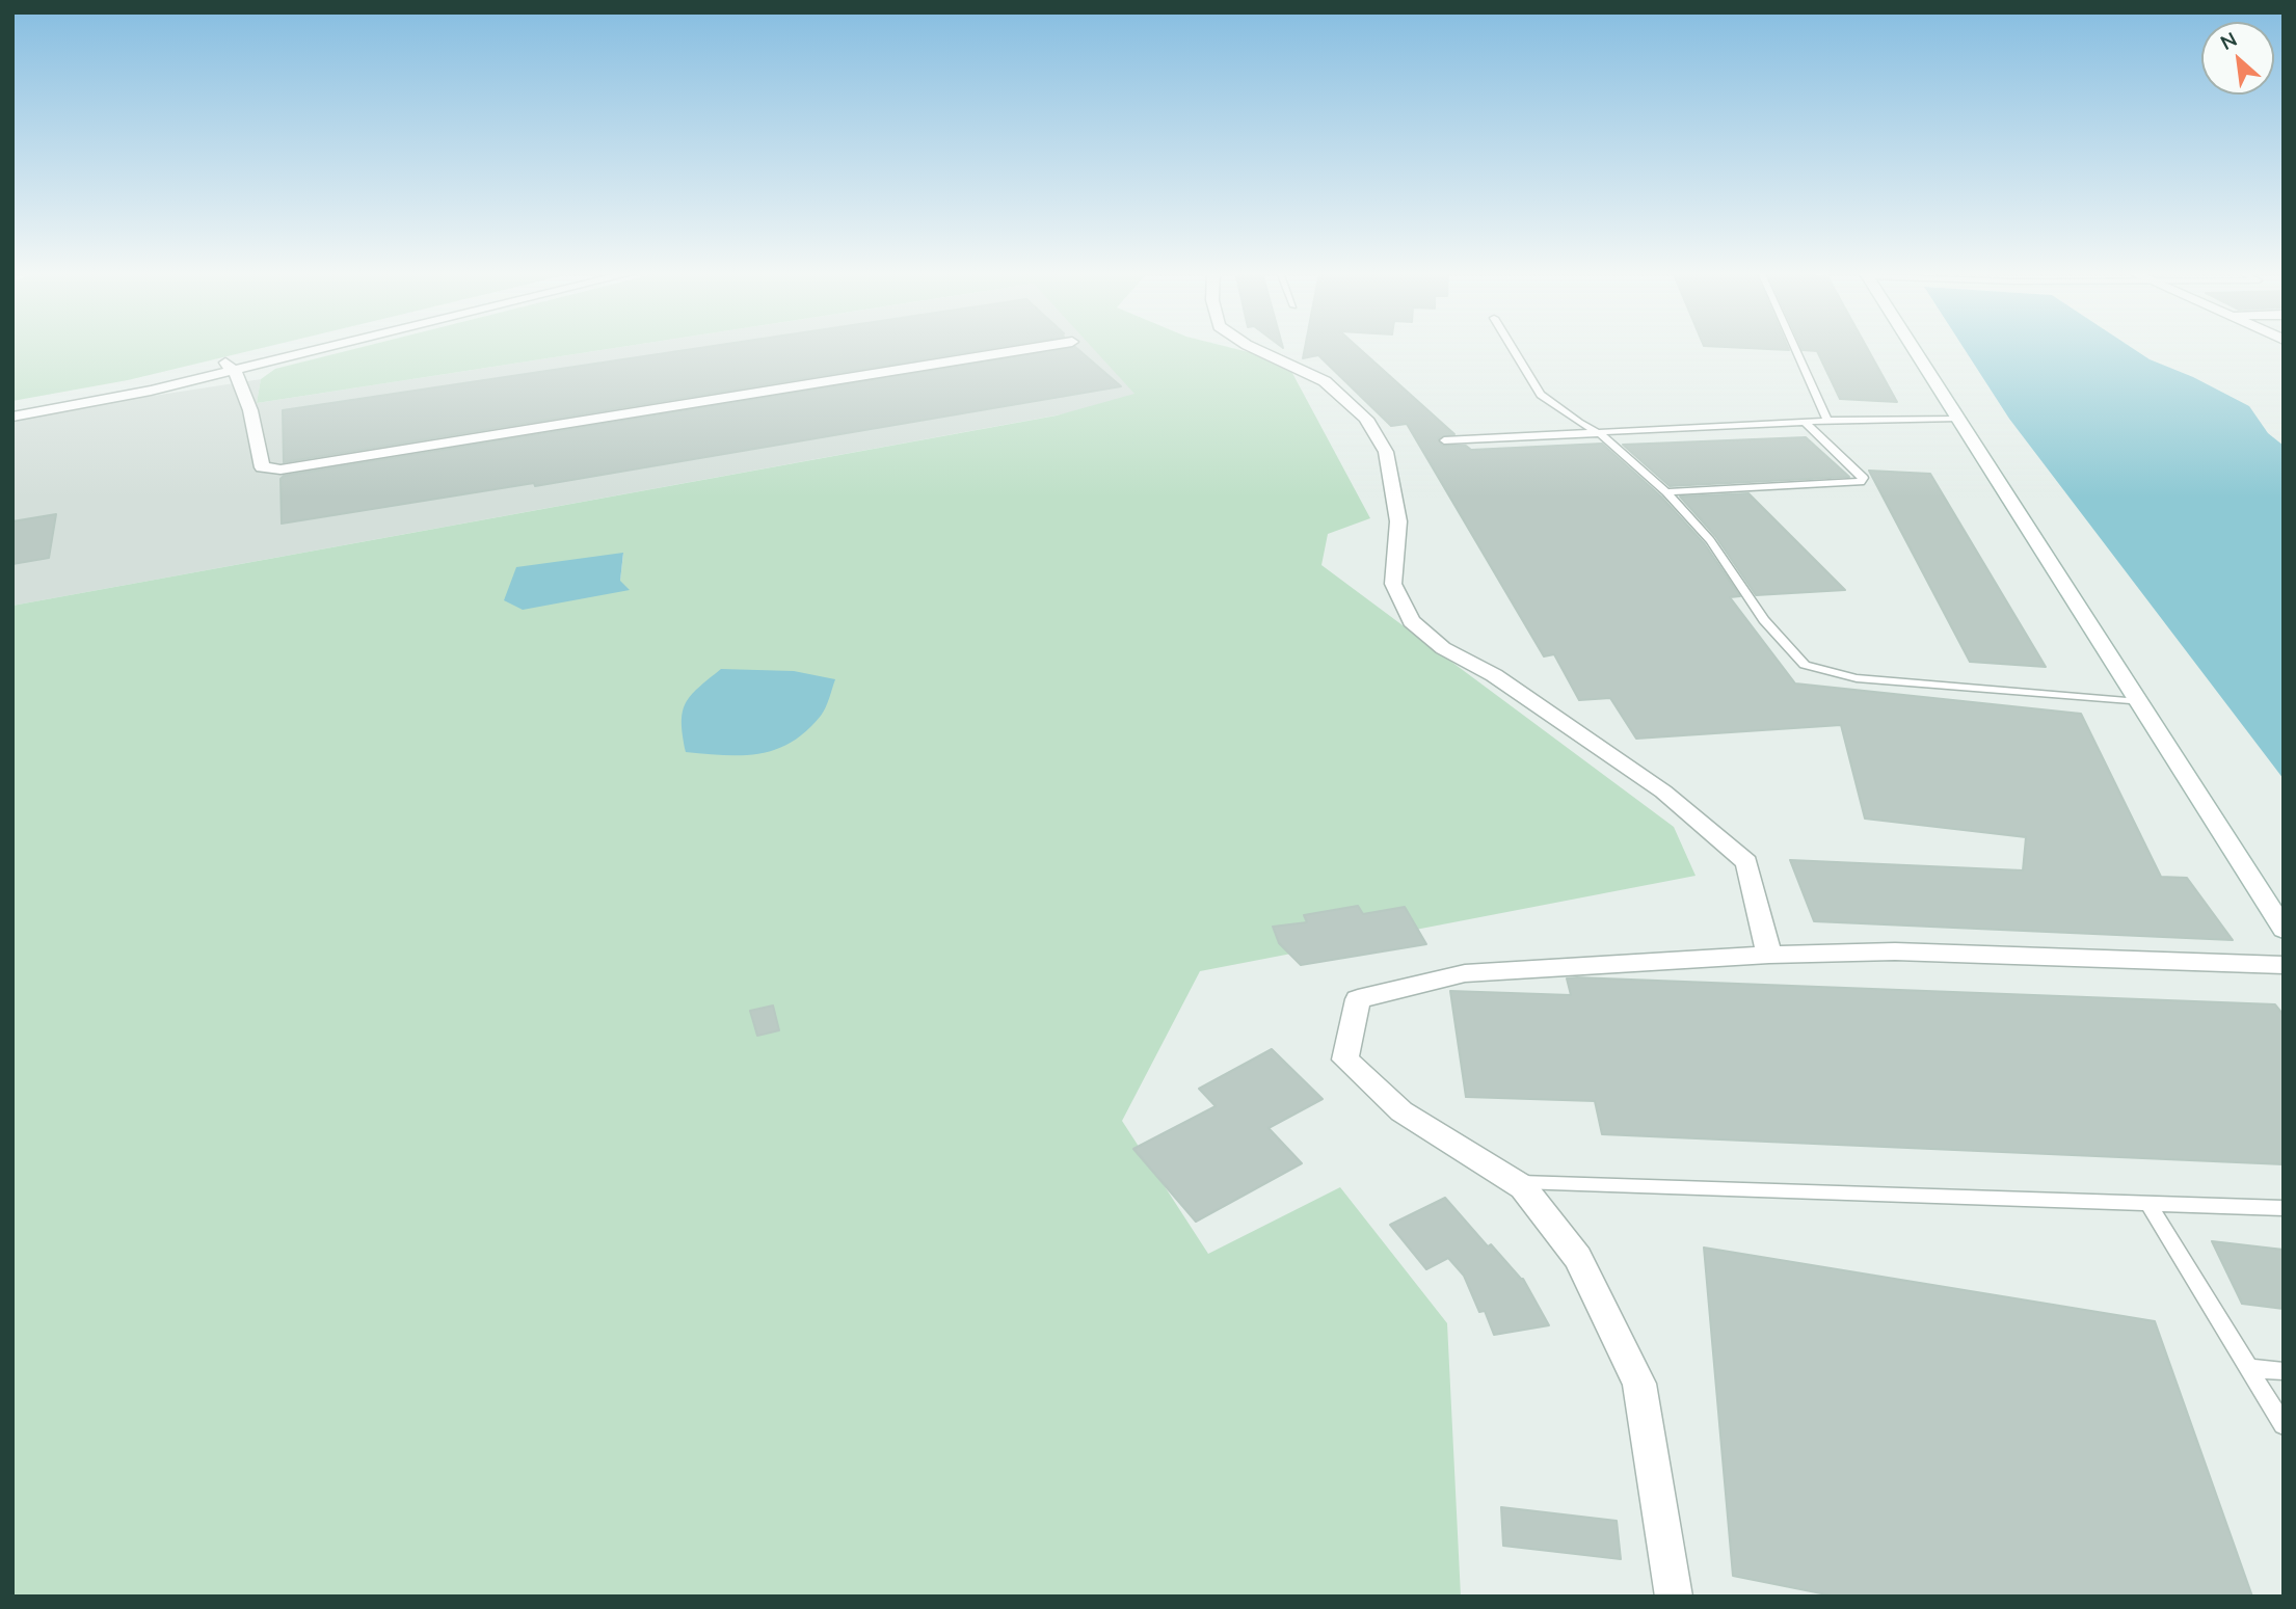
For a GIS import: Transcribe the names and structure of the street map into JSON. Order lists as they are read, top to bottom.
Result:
{
  "north": "top left"
}
